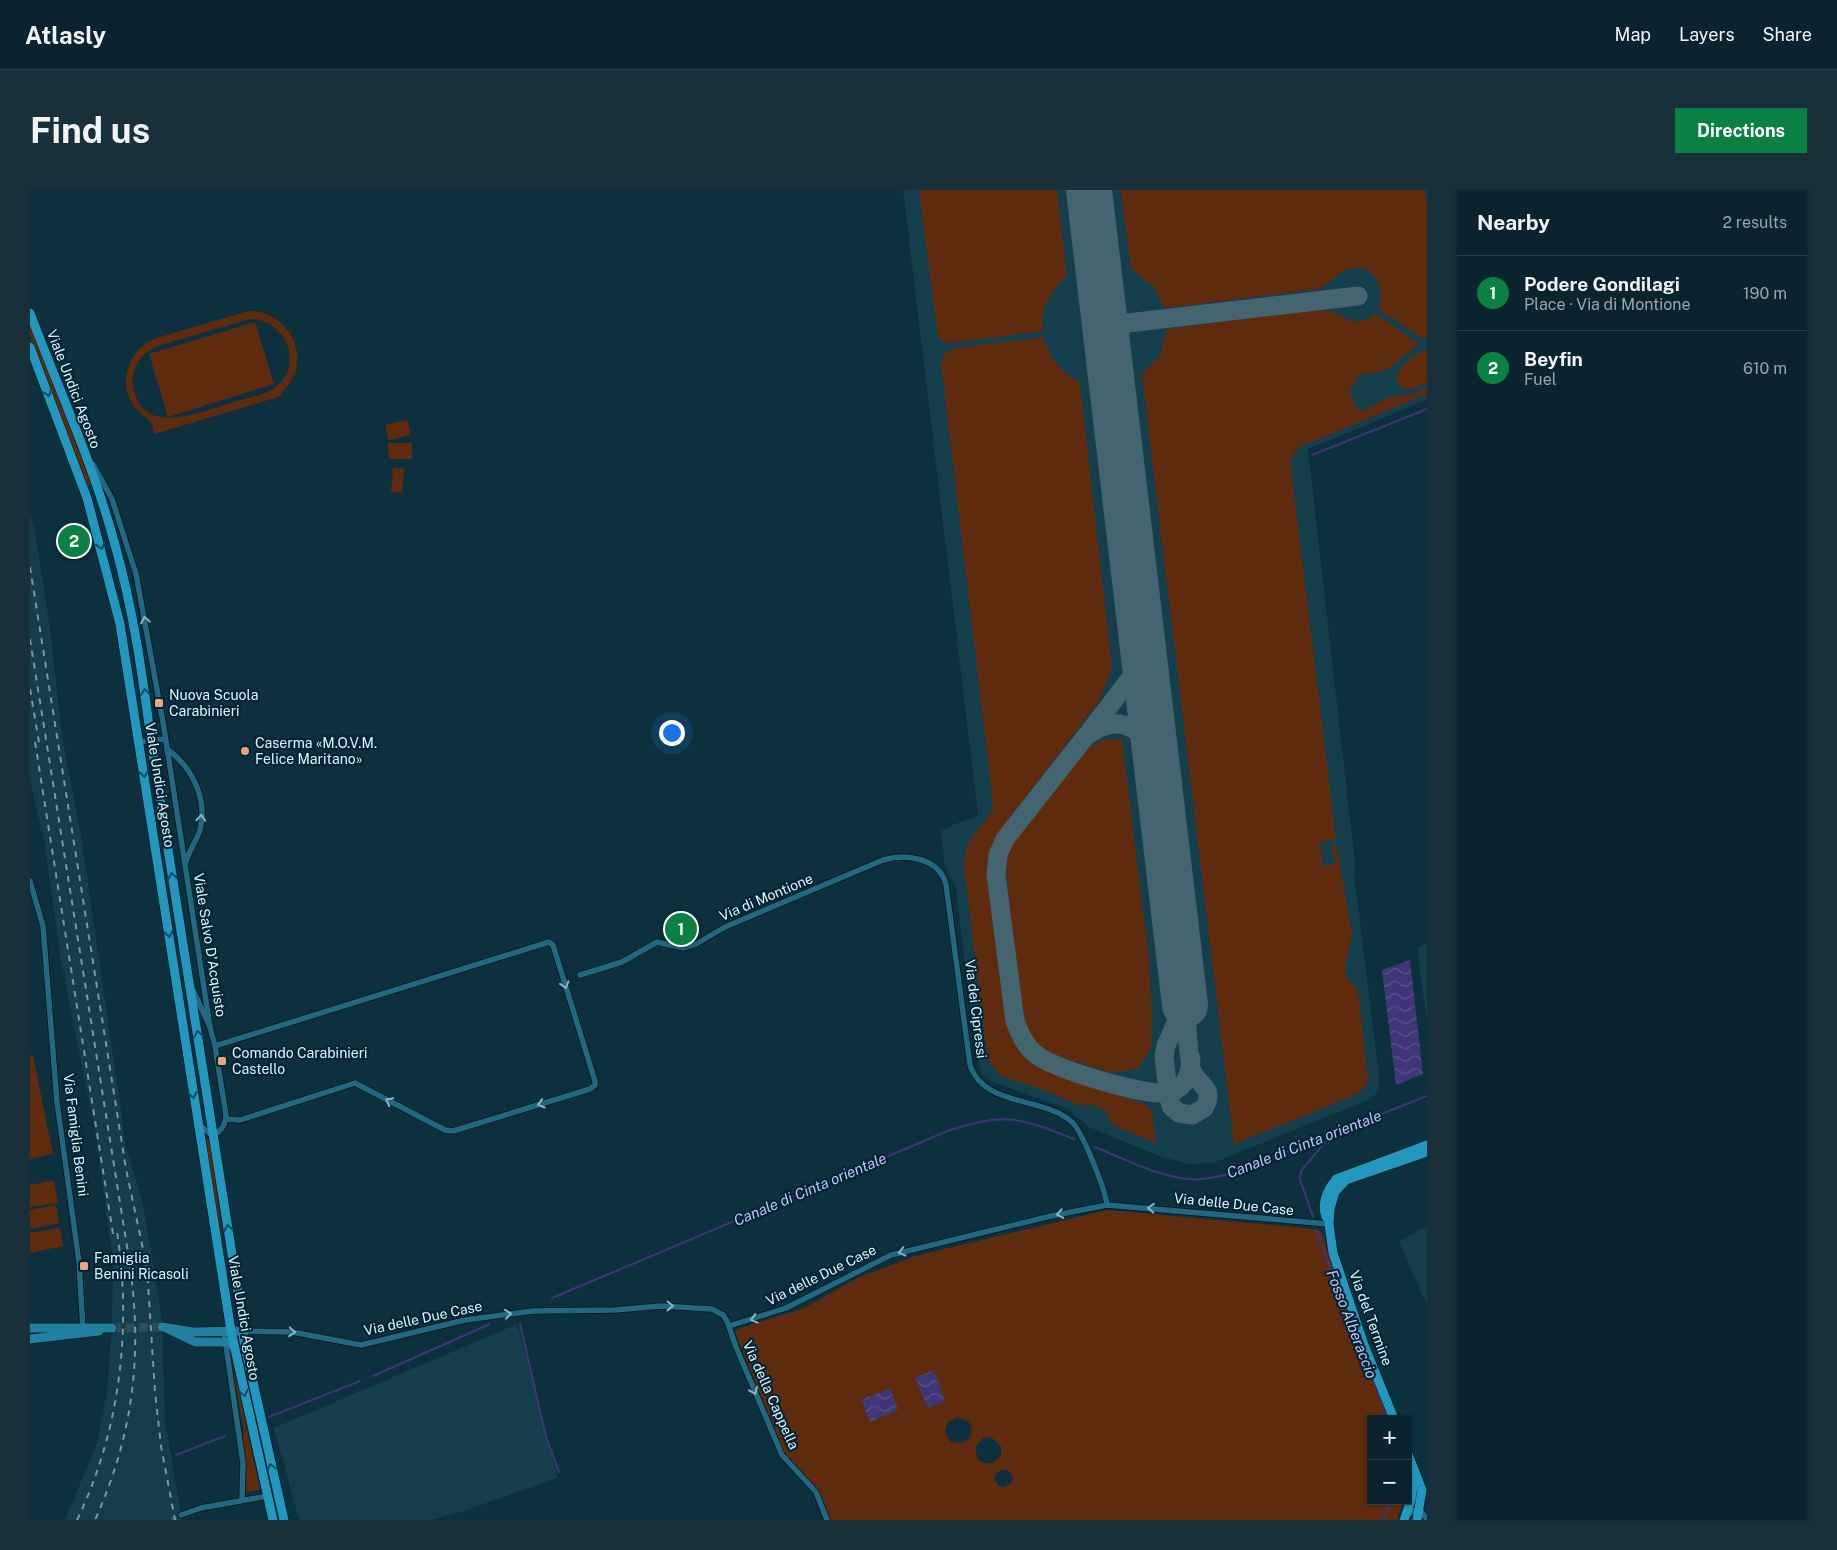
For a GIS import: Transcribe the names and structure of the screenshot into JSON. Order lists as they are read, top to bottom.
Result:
{
  "streets": {
    "main road": ["Viale Undici Agosto", "Via del Termine"],
    "street": [
      "Via di Montione",
      "Viale Salvo D'Acquisto",
      "Via dei Cipressi",
      "Via Famiglia Benini",
      "Via delle Due Case",
      "Via della Cappella"
    ]
  },
  "crossings": [
    ["Viale Undici Agosto", "Viale Salvo D'Acquisto"],
    ["Viale Undici Agosto", "Via delle Due Case"],
    ["Via di Montione", "Via dei Cipressi"],
    ["Via dei Cipressi", "Via delle Due Case"],
    ["Via delle Due Case", "Via del Termine"],
    ["Via delle Due Case", "Via della Cappella"]
  ],
  "one_way": ["Viale Salvo D'Acquisto", "Via della Cappella"],
  "water": ["Canale di Cinta orientale", "Fosso Alberaccio"],
  "places": {
    "transit": ["Nuova Scuola Carabinieri", "Comando Carabinieri Castello", "Famiglia Benini Ricasoli"],
    "other": ["Caserma «M.O.V.M. Felice Maritano»"]
  },
  "page": {
    "header": "Atlasly",
    "nav": ["Map", "Layers", "Share"],
    "buttons": "Directions",
    "title": "Find us",
    "heading": ["Nearby", "2 results"],
    "list": [
      {
        "mark": "1",
        "name": "Podere Gondilagi",
        "note": "Place · Via di Montione",
        "value": "190 m"
      },
      {
        "mark": "2",
        "name": "Beyfin",
        "note": "Fuel",
        "value": "610 m"
      }
    ],
    "pins": ["2", "1"],
    "map_buttons": ["+", "−"]
  }
}
